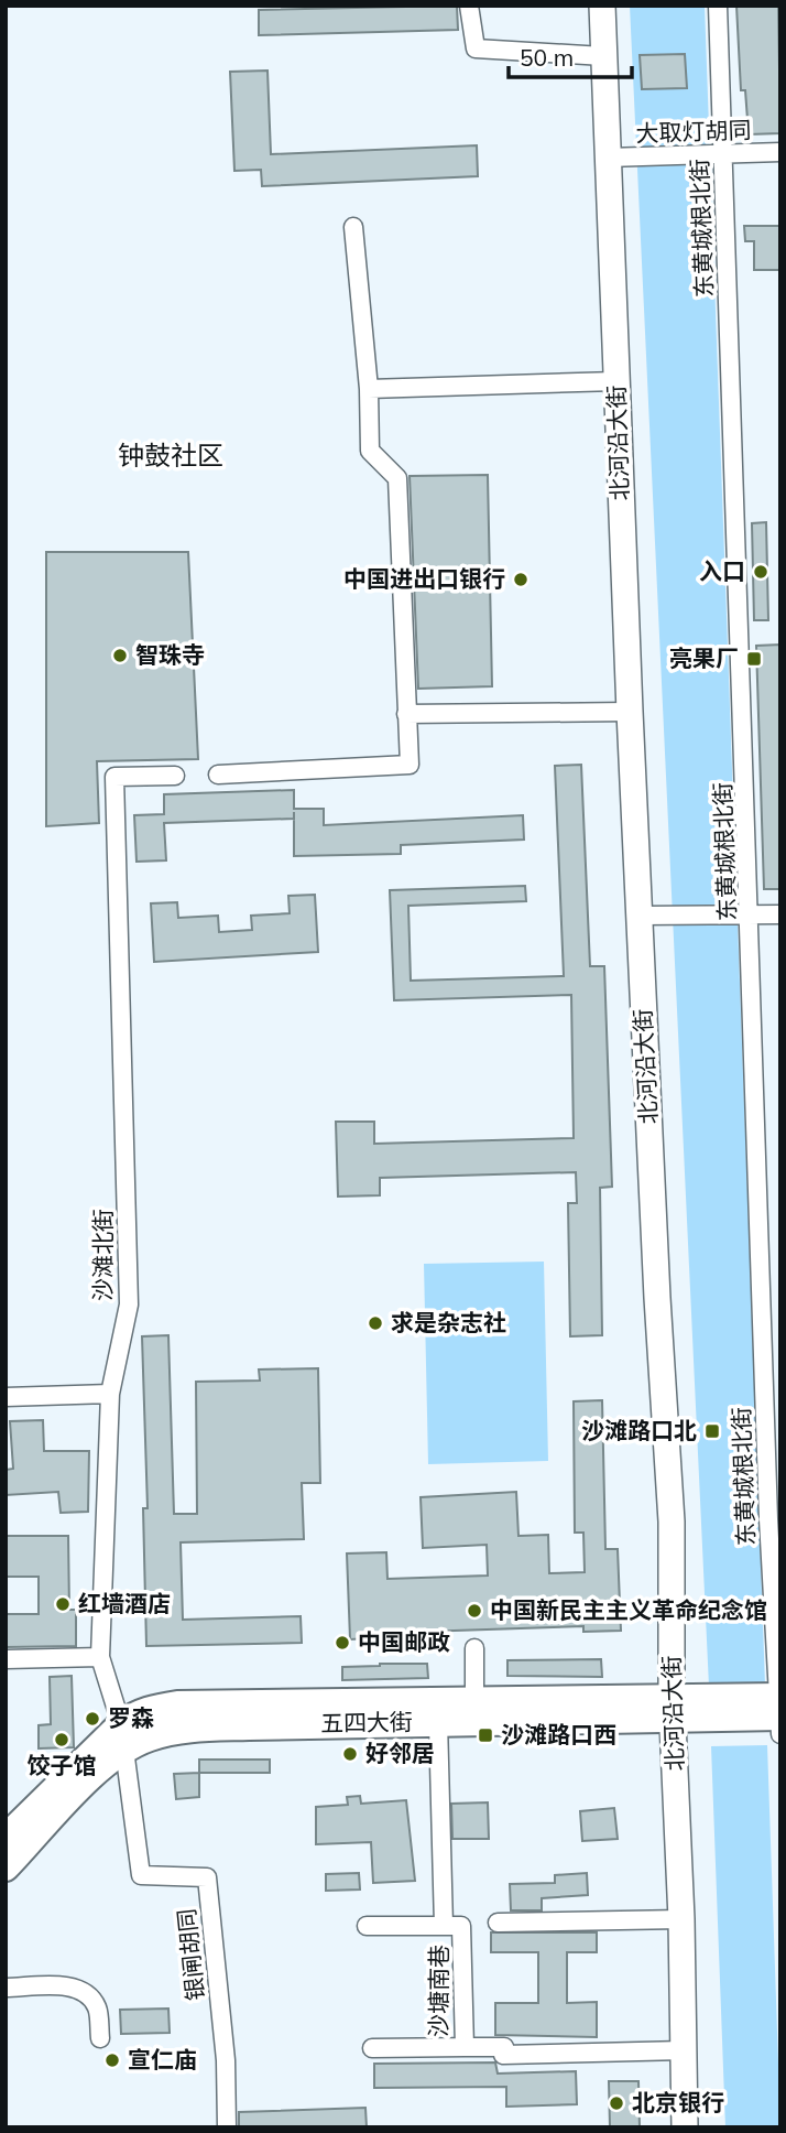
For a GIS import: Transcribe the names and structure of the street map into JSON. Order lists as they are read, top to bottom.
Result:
{
  "streets": {
    "main road": ["北河沿大街", "五四大街"],
    "street": [
      "大取灯胡同",
      "东黄城根北街",
      "沙滩北街",
      "银闸胡同",
      "沙塘南巷"
    ]
  },
  "crossings": [
    ["大取灯胡同", "东黄城根北街"],
    ["大取灯胡同", "北河沿大街"],
    ["东黄城根北街", "五四大街"],
    ["北河沿大街", "五四大街"],
    ["沙滩北街", "五四大街"],
    ["沙滩北街", "银闸胡同"],
    ["五四大街", "银闸胡同"],
    ["五四大街", "沙塘南巷"]
  ],
  "districts": ["钟鼓社区"],
  "places": {
    "other": [
      "入口",
      "中国进出口银行",
      "智珠寺",
      "求是杂志社",
      "红墙酒店",
      "中国新民主主义革命纪念馆",
      "中国邮政",
      "罗森",
      "饺子馆",
      "好邻居",
      "宣仁庙",
      "北京银行"
    ],
    "transit": ["亮果厂", "沙滩路口北", "沙滩路口西"]
  },
  "scale_bar": "50 m"
}
